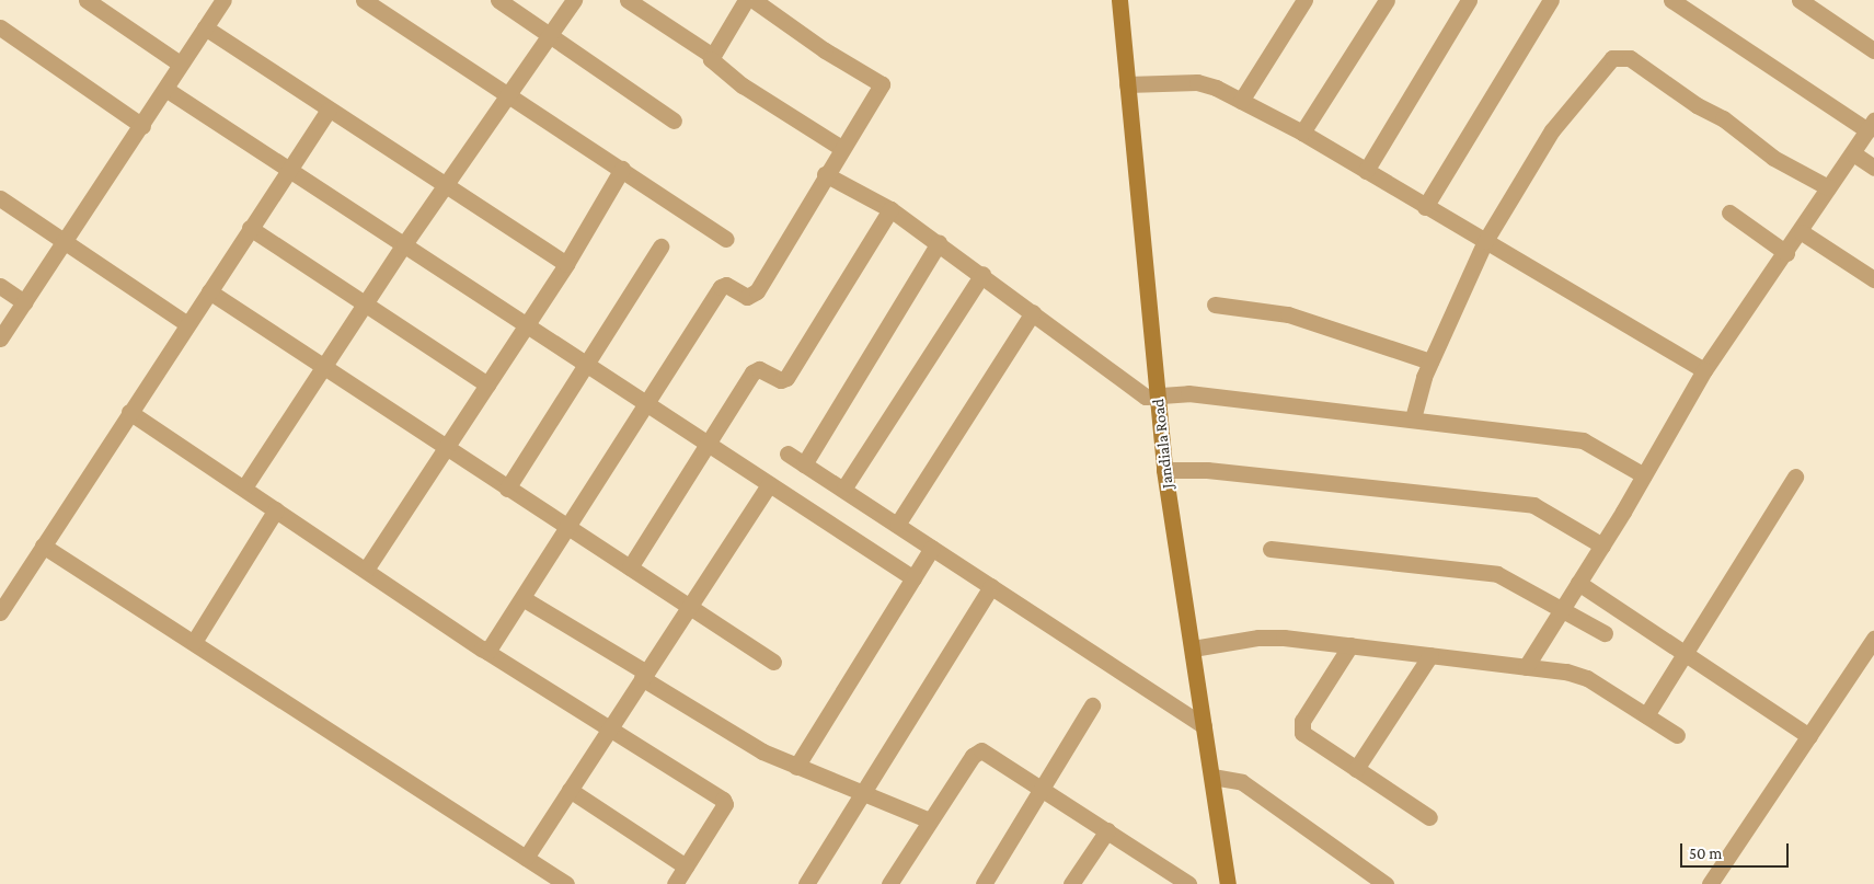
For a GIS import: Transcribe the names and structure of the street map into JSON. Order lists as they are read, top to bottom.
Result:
{
  "streets": {
    "street": ["Jandiala Road"]
  },
  "scale_bar": "50 m"
}
